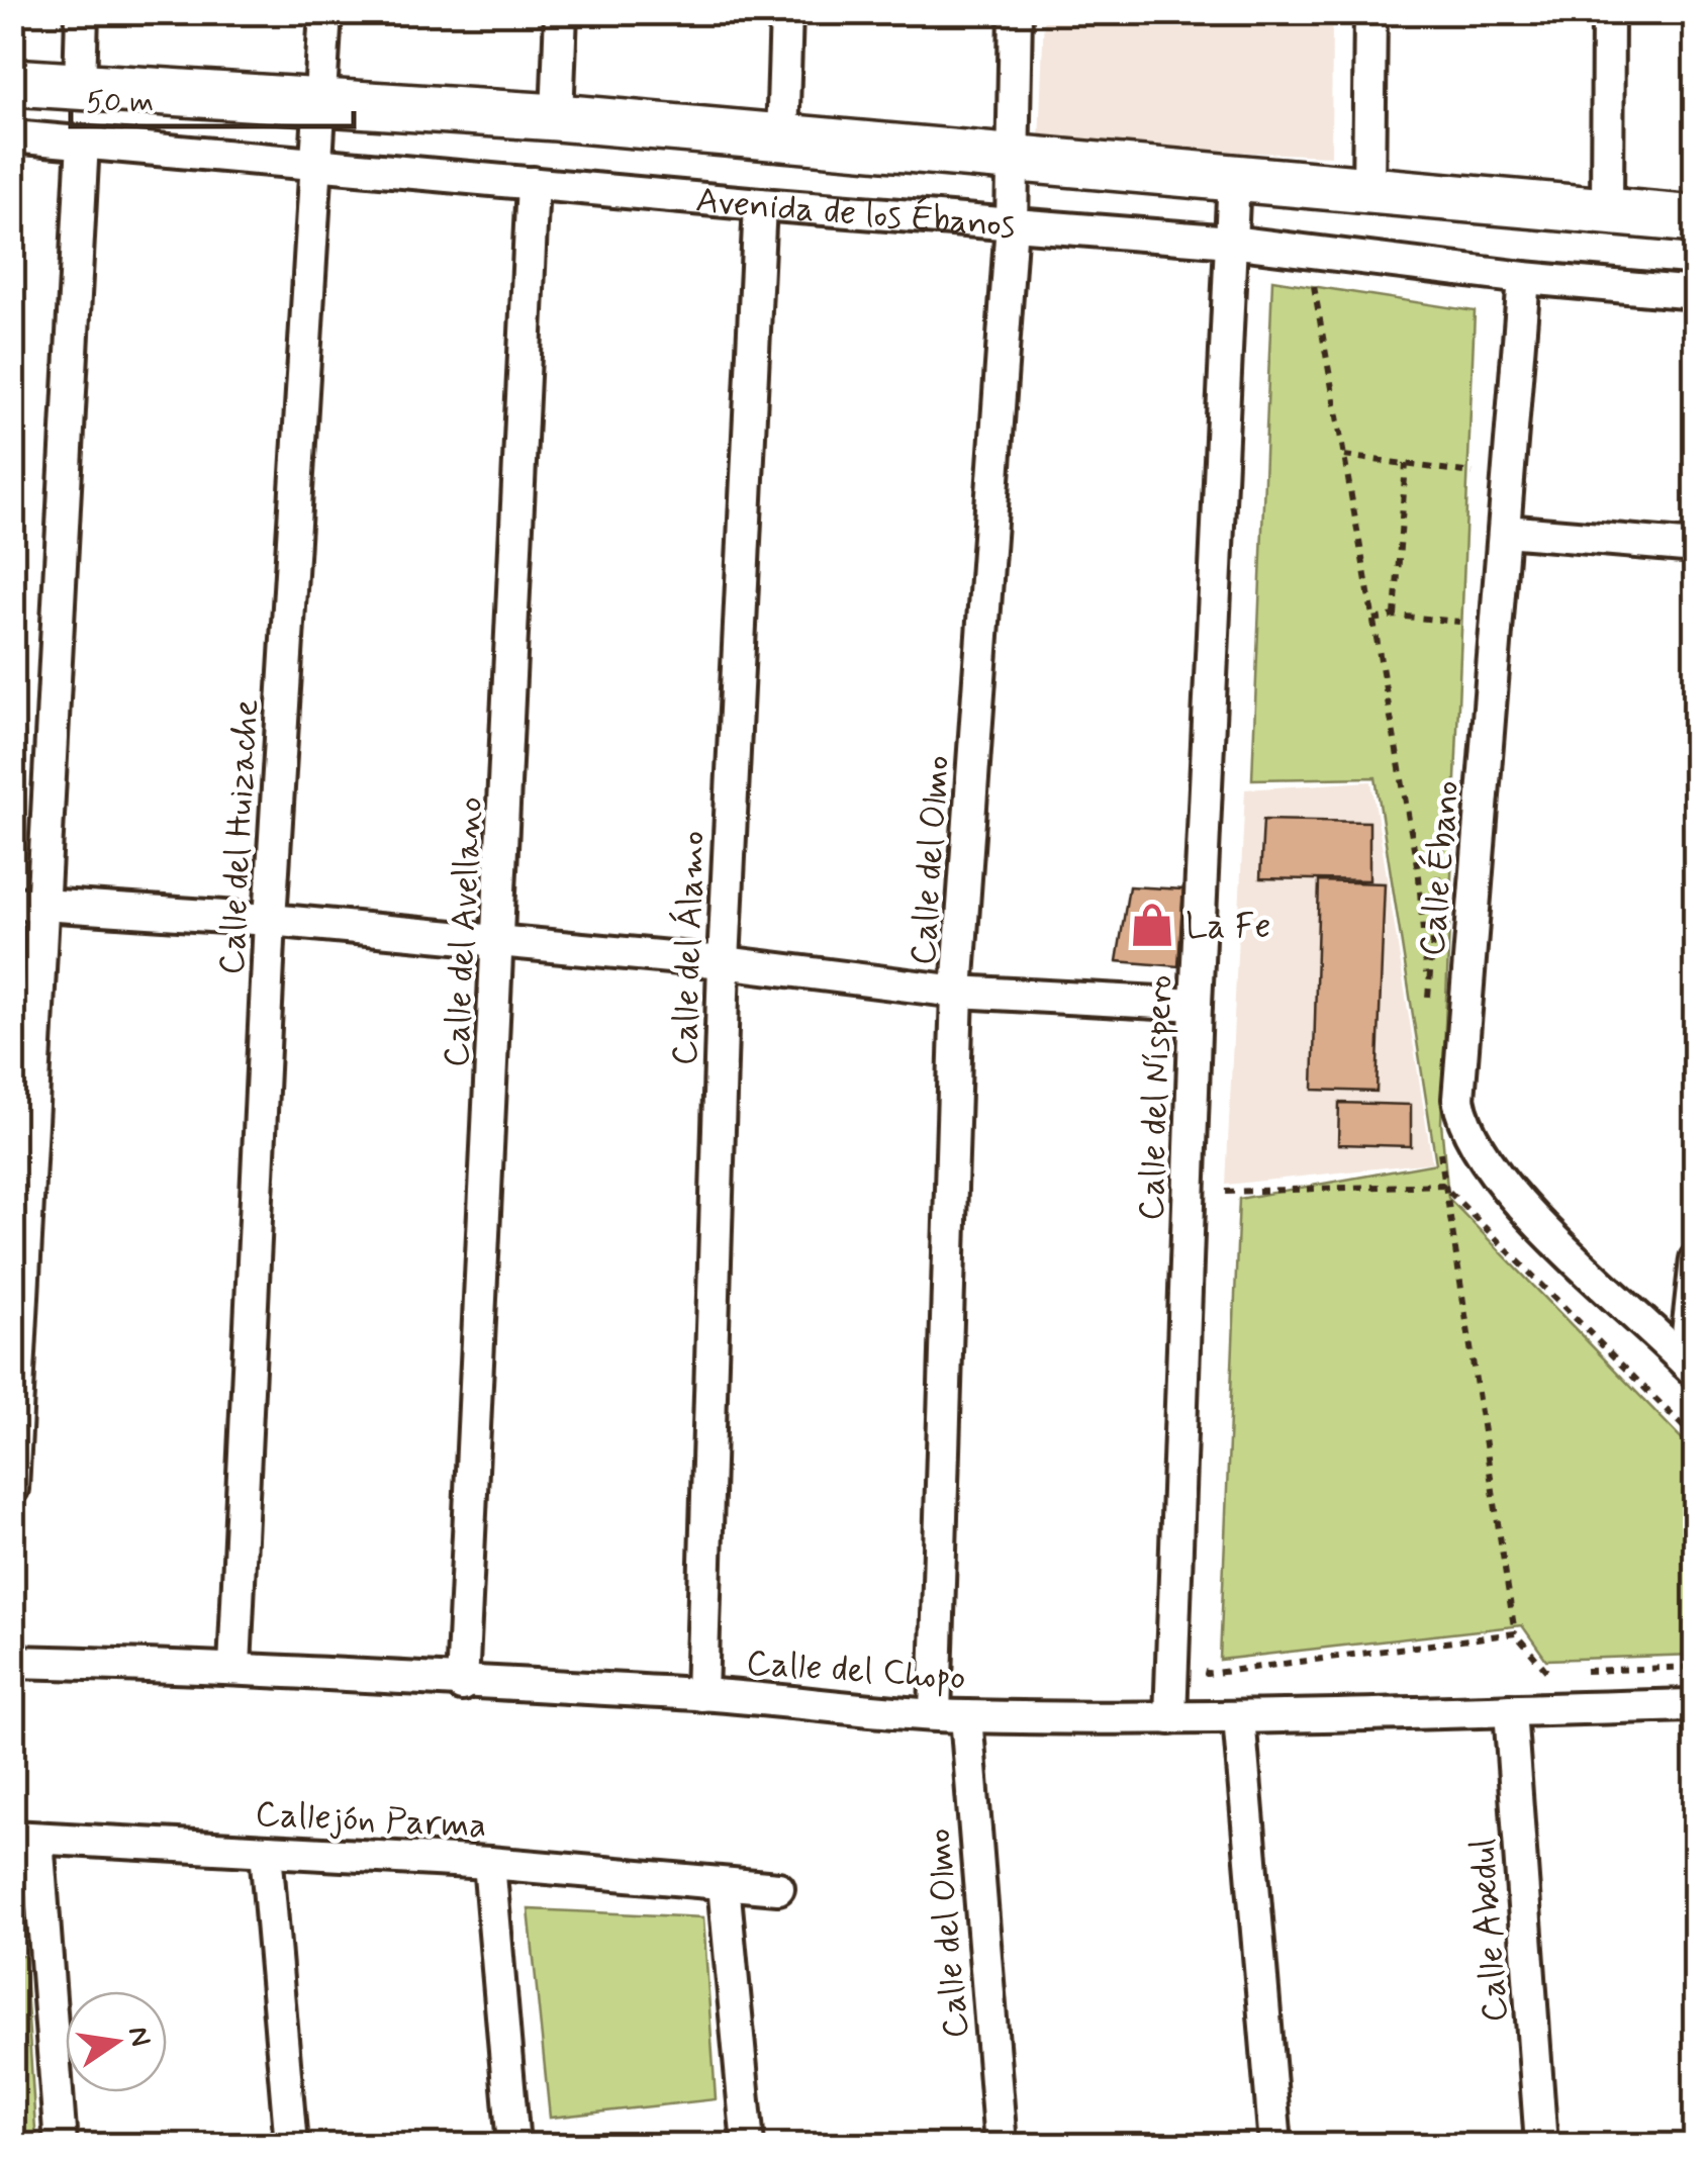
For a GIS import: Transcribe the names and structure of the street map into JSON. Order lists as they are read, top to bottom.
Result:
{
  "streets": {
    "street": [
      "Avenida de los Ébanos",
      "Calle del Huizache",
      "Calle del Olmo",
      "Calle Ébano",
      "Calle del Avellano",
      "Calle del Álamo",
      "Calle del Níspero",
      "Calle del Chopo",
      "Callejón Parma",
      "Calle Abedul"
    ]
  },
  "crossings": [
    ["Avenida de los Ébanos", "Calle del Huizache"],
    ["Avenida de los Ébanos", "Calle del Olmo"],
    ["Avenida de los Ébanos", "Calle Ébano"],
    ["Avenida de los Ébanos", "Calle del Avellano"],
    ["Avenida de los Ébanos", "Calle del Álamo"],
    ["Avenida de los Ébanos", "Calle del Níspero"],
    ["Calle del Huizache", "Calle del Chopo"],
    ["Calle del Olmo", "Calle del Chopo"],
    ["Calle del Avellano", "Calle del Chopo"],
    ["Calle del Álamo", "Calle del Chopo"],
    ["Calle del Níspero", "Calle del Chopo"],
    ["Calle del Chopo", "Calle Abedul"]
  ],
  "places": {
    "shop": ["La Fe"]
  },
  "scale_bar": "50 m",
  "north": "right"
}
